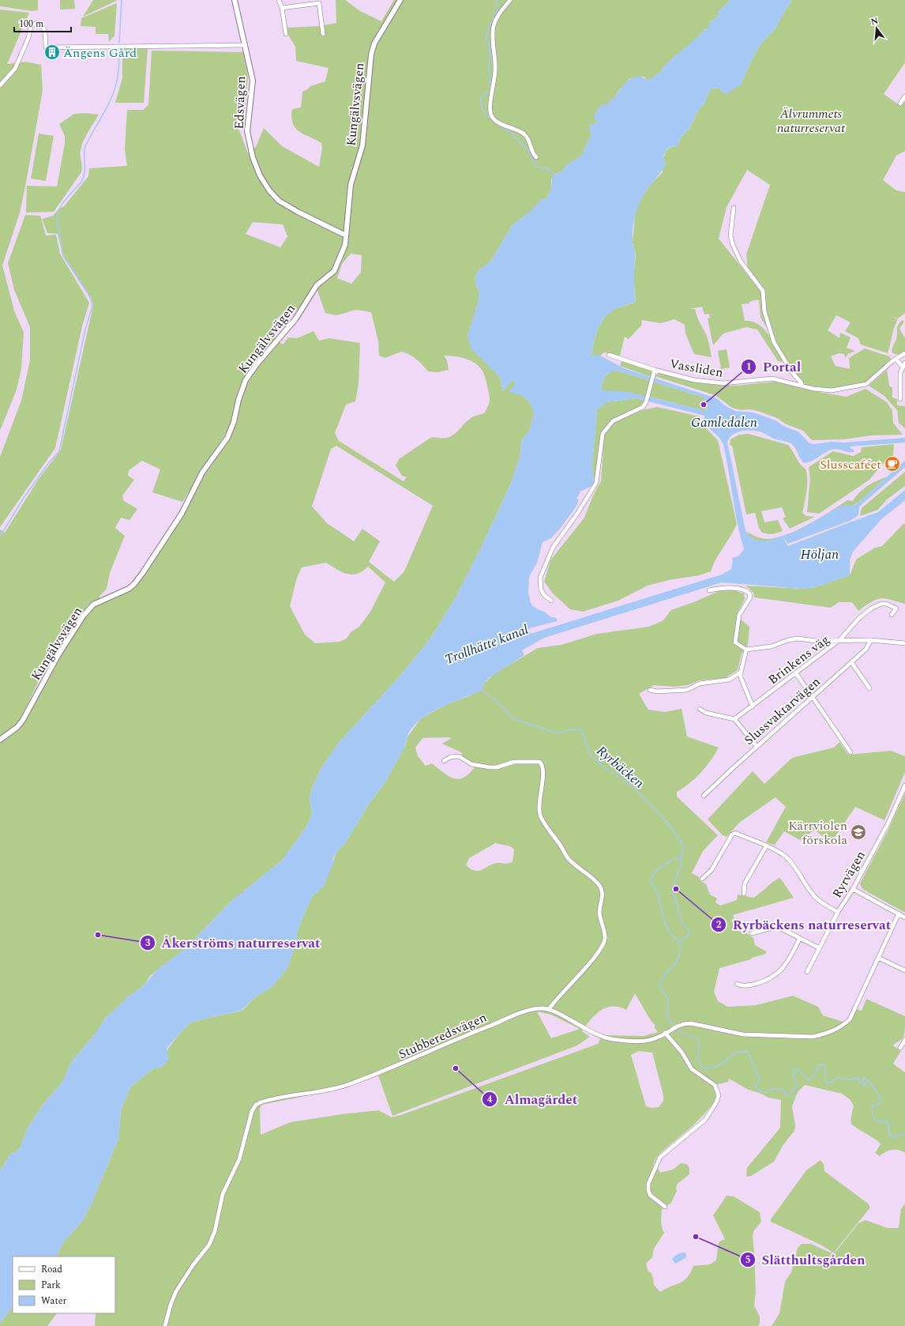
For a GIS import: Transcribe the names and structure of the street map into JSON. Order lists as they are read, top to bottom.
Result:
{
  "streets": {
    "street": [
      "Edsvägen",
      "Kungälvsvägen",
      "Vassliden",
      "Brinkens väg",
      "Slussvaktarvägen",
      "Ryrvägen",
      "Stubberedsvägen"
    ]
  },
  "crossings": [
    ["Edsvägen", "Kungälvsvägen"]
  ],
  "water": [
    "Gamledalen",
    "Höljan",
    "Trollhätte kanal",
    "Ryrbäcken"
  ],
  "parks": ["Älvrummets naturreservat"],
  "places": {
    "building": ["Ängens Gård"],
    "other": [
      "Portal",
      "Ryrbäckens naturreservat",
      "Åkerströms naturreservat",
      "Almagärdet",
      "Slätthultsgården"
    ],
    "cafe": ["Slusscaféet"],
    "school or university": ["Kärrviolen förskola"]
  },
  "legend": ["Road", "Park", "Water"],
  "scale_bar": "100 m",
  "north": "top"
}
